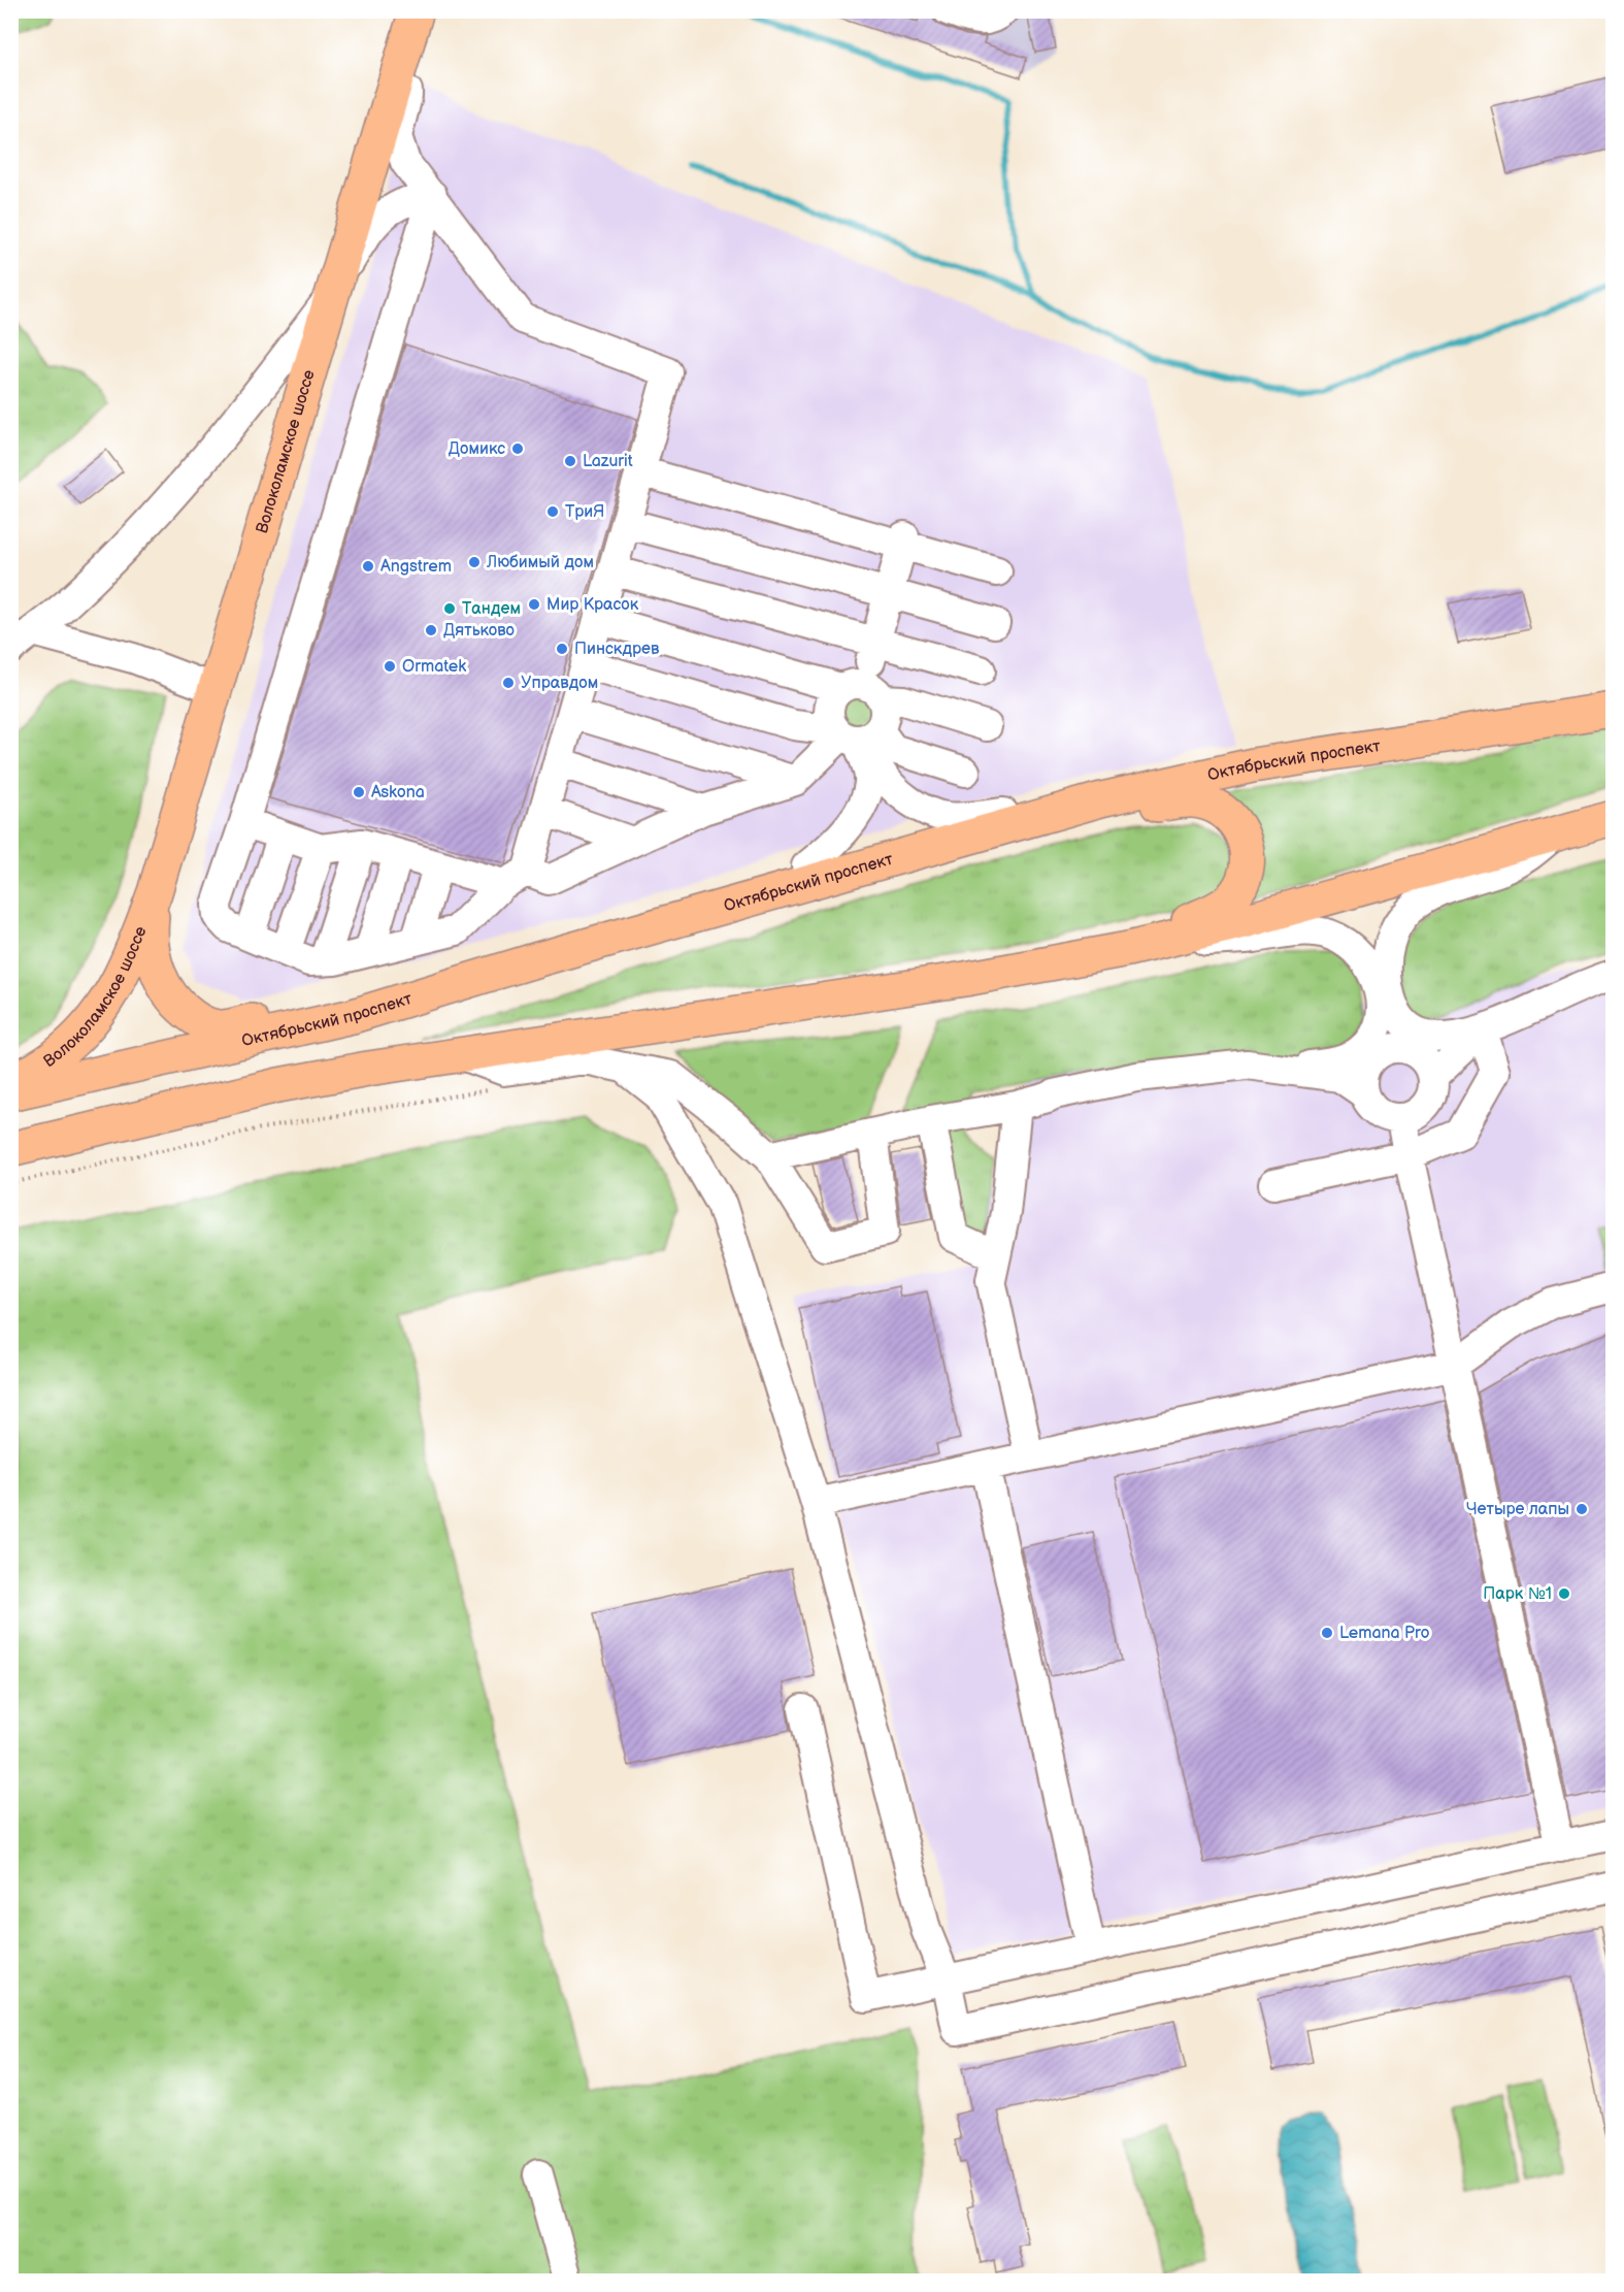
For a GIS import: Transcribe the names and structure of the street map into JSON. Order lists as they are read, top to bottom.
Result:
{
  "streets": {
    "main road": ["Волоколамское шоссе", "Октябрьский проспект"]
  },
  "crossings": [
    ["Волоколамское шоссе", "Октябрьский проспект"]
  ],
  "places": [
    "Домикс",
    "Lazurit",
    "ТриЯ",
    "Любимый дом",
    "Angstrem",
    "Мир Красок",
    "Тандем",
    "Дятьково",
    "Пинскдрев",
    "Ormatek",
    "Управдом",
    "Askona",
    "Четыре лапы",
    "Парк №1",
    "Lemana Pro"
  ]
}
